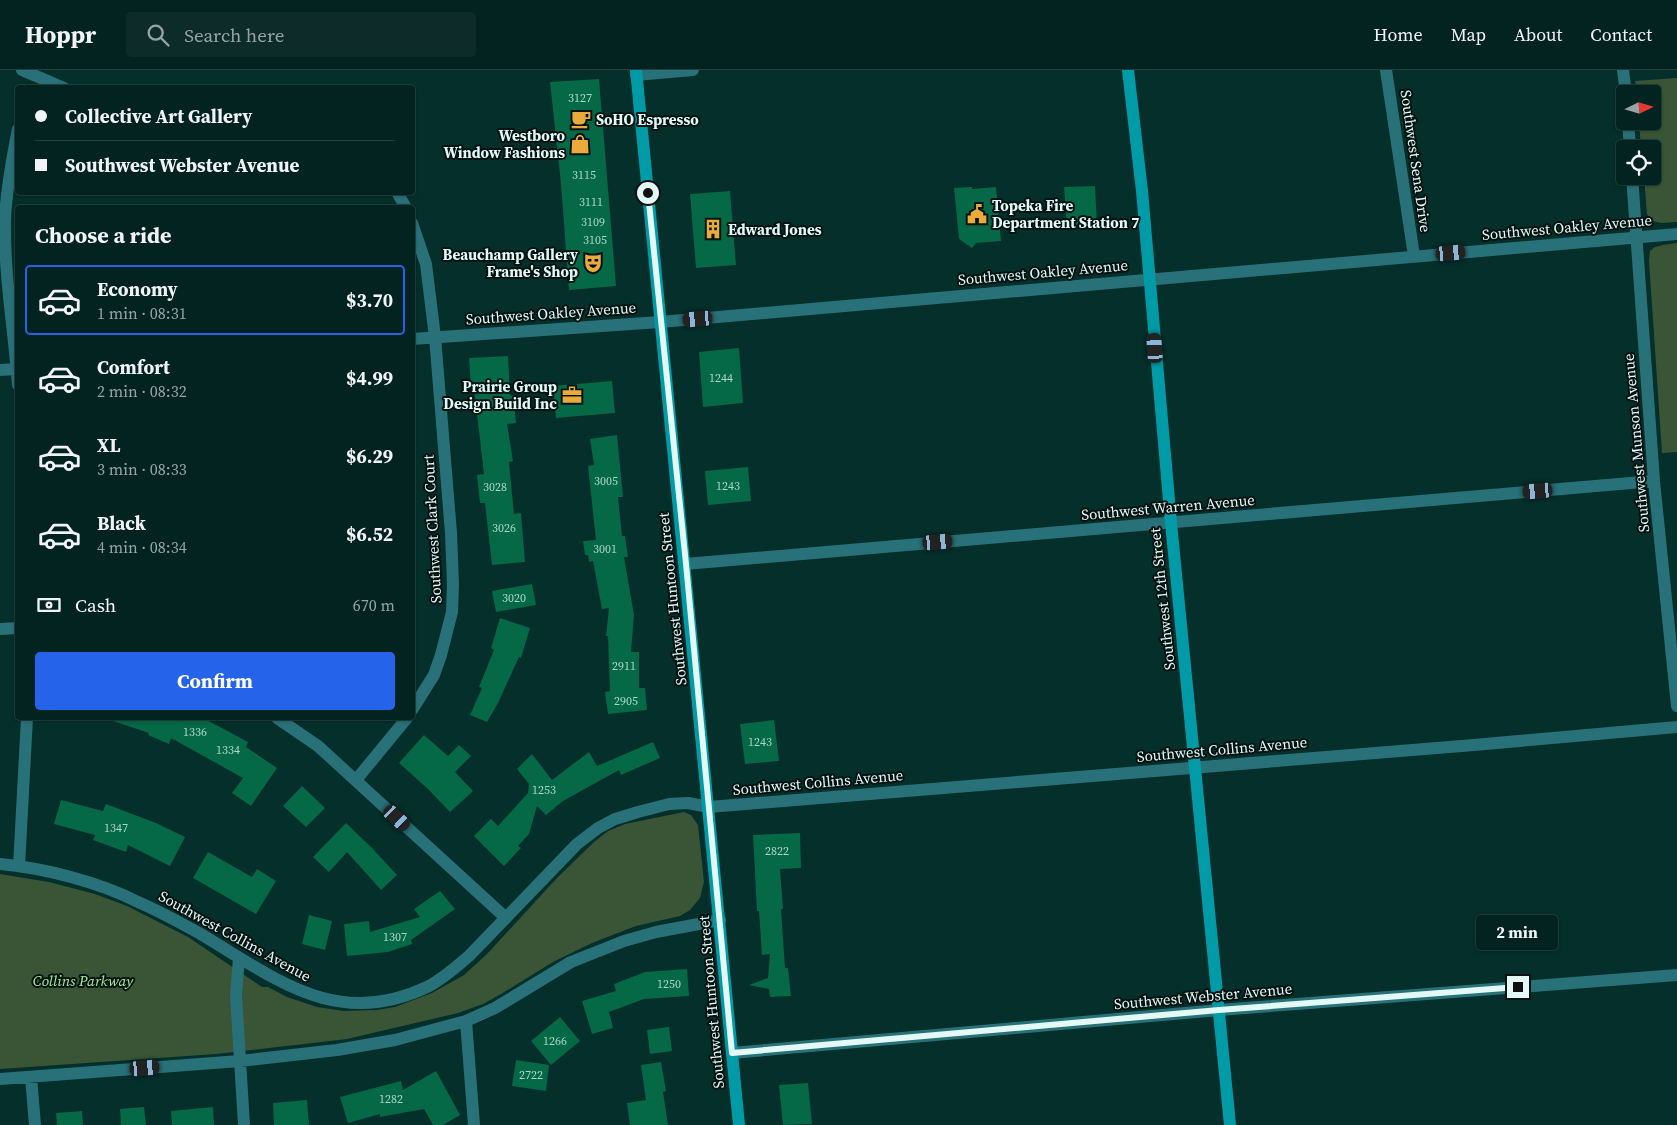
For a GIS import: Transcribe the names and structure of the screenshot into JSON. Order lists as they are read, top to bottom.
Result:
{
  "streets": {
    "main road": ["Southwest Huntoon Street", "Southwest 12th Street"],
    "street": [
      "Southwest Sena Drive",
      "Southwest Oakley Avenue",
      "Southwest Munson Avenue",
      "Southwest Warren Avenue",
      "Southwest Clark Court",
      "Southwest Collins Avenue",
      "Southwest Webster Avenue"
    ]
  },
  "crossings": [
    ["Southwest Sena Drive", "Southwest Oakley Avenue"],
    ["Southwest Oakley Avenue", "Southwest Munson Avenue"],
    ["Southwest Oakley Avenue", "Southwest Clark Court"],
    ["Southwest Oakley Avenue", "Southwest Huntoon Street"],
    ["Southwest Oakley Avenue", "Southwest 12th Street"],
    ["Southwest Munson Avenue", "Southwest Warren Avenue"],
    ["Southwest Warren Avenue", "Southwest Huntoon Street"],
    ["Southwest Warren Avenue", "Southwest 12th Street"],
    ["Southwest Huntoon Street", "Southwest Collins Avenue"],
    ["Southwest Huntoon Street", "Southwest Webster Avenue"],
    ["Southwest 12th Street", "Southwest Collins Avenue"],
    ["Southwest 12th Street", "Southwest Webster Avenue"]
  ],
  "parks": ["Collins Parkway"],
  "places": {
    "cafe": ["SoHO Espresso"],
    "shop": ["Westboro Window Fashions"],
    "public building": ["Topeka Fire Department Station 7"],
    "building": ["Edward Jones"],
    "theatre": ["Beauchamp Gallery Frame's Shop"],
    "office": ["Prairie Group Design Build Inc"]
  },
  "house_numbers": [
    "3127",
    "3115",
    "3111",
    "3109",
    "3105",
    "1244",
    "3005",
    "1243",
    "3028",
    "3026",
    "3001",
    "3020",
    "2911",
    "2905",
    "1336",
    "1243",
    "1334",
    "1253",
    "1347",
    "2822",
    "1307",
    "1250",
    "1266",
    "2722",
    "1282"
  ],
  "north": "right",
  "page": {
    "header": "Hoppr",
    "search": "Search here",
    "nav": [
      "Home",
      "Map",
      "About",
      "Contact"
    ],
    "banner": ["Collective Art Gallery", "Southwest Webster Avenue"],
    "heading": "Choose a ride",
    "list": [
      {
        "name": "Economy",
        "note": "1 min · 08:31",
        "value": "$3.70"
      },
      {
        "name": "Comfort",
        "note": "2 min · 08:32",
        "value": "$4.99"
      },
      {
        "name": "XL",
        "note": "3 min · 08:33",
        "value": "$6.29"
      },
      {
        "name": "Black",
        "note": "4 min · 08:34",
        "value": "$6.52"
      }
    ],
    "pay": ["Cash", "670 m"],
    "buttons": "Confirm",
    "bubble": "2 min"
  }
}
